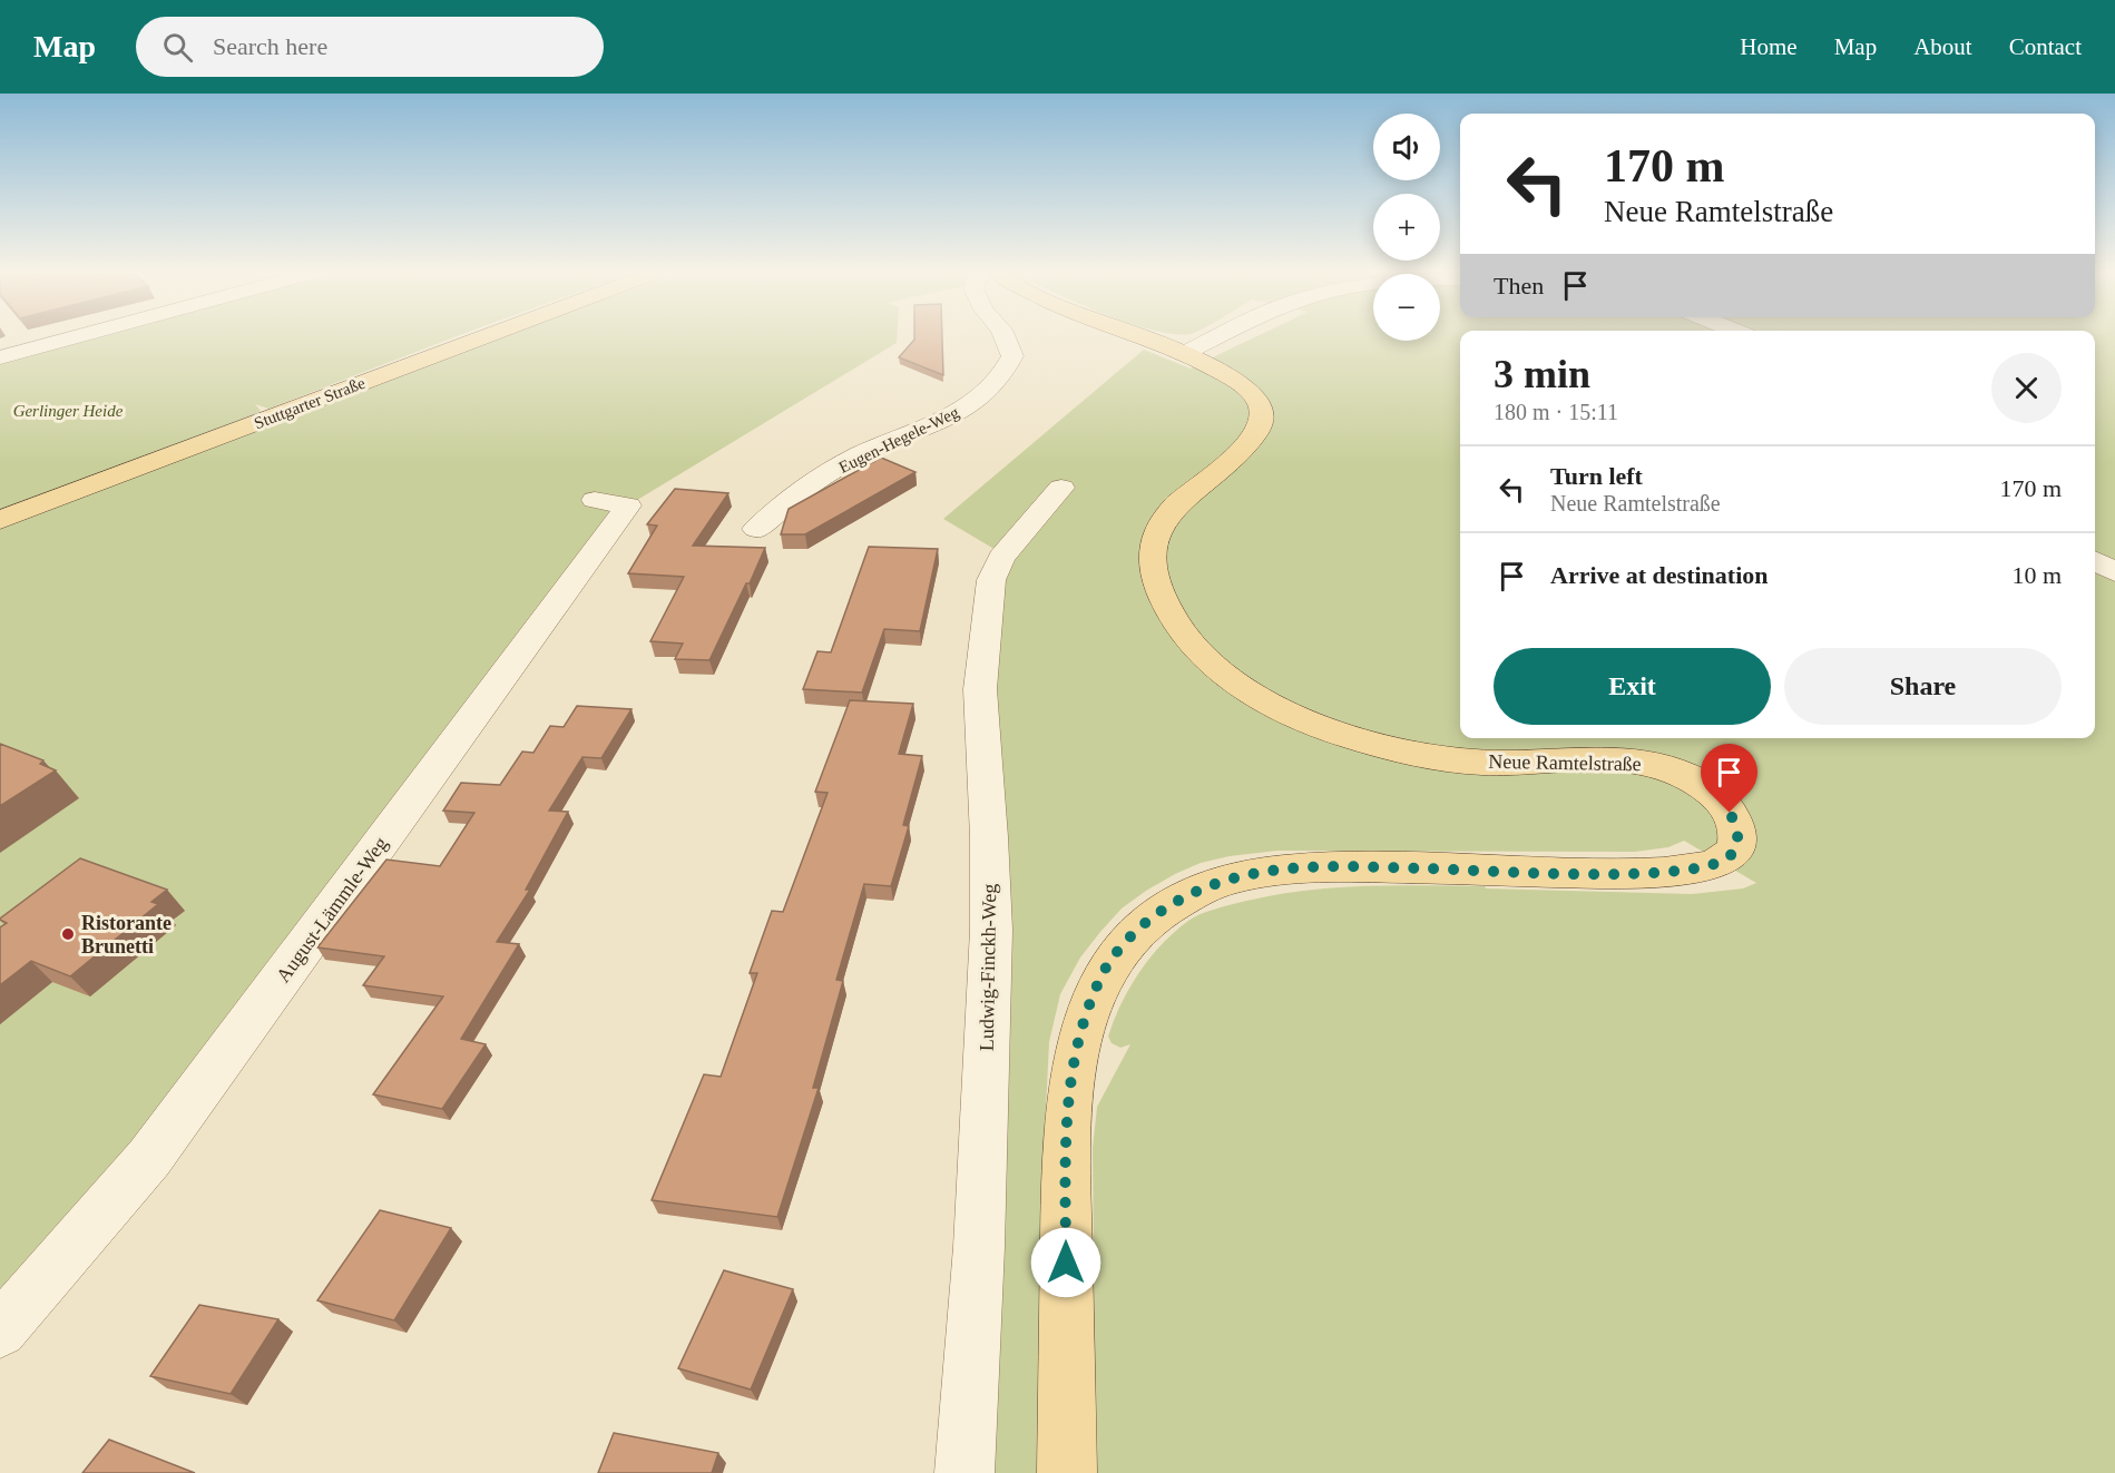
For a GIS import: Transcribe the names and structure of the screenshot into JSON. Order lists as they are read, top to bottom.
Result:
{
  "streets": {
    "main road": ["Stuttgarter Straße", "Neue Ramtelstraße"],
    "street": ["Eugen-Hegele-Weg", "August-Lämmle-Weg", "Ludwig-Finckh-Weg"]
  },
  "parks": ["Gerlinger Heide"],
  "places": ["Ristorante Brunetti"],
  "page": {
    "header": "Map",
    "search": "Search here",
    "nav": [
      "Home",
      "Map",
      "About",
      "Contact"
    ],
    "map_buttons": ["+", "−"],
    "turn": ["170 m", "Neue Ramtelstraße"],
    "then": "Then",
    "heading": ["3 min", "180 m · 15:11"],
    "list": [
      {
        "name": "Turn left",
        "note": "Neue Ramtelstraße",
        "value": "170 m"
      },
      {
        "name": "Arrive at destination",
        "value": "10 m"
      }
    ],
    "buttons": ["Exit", "Share"]
  }
}
